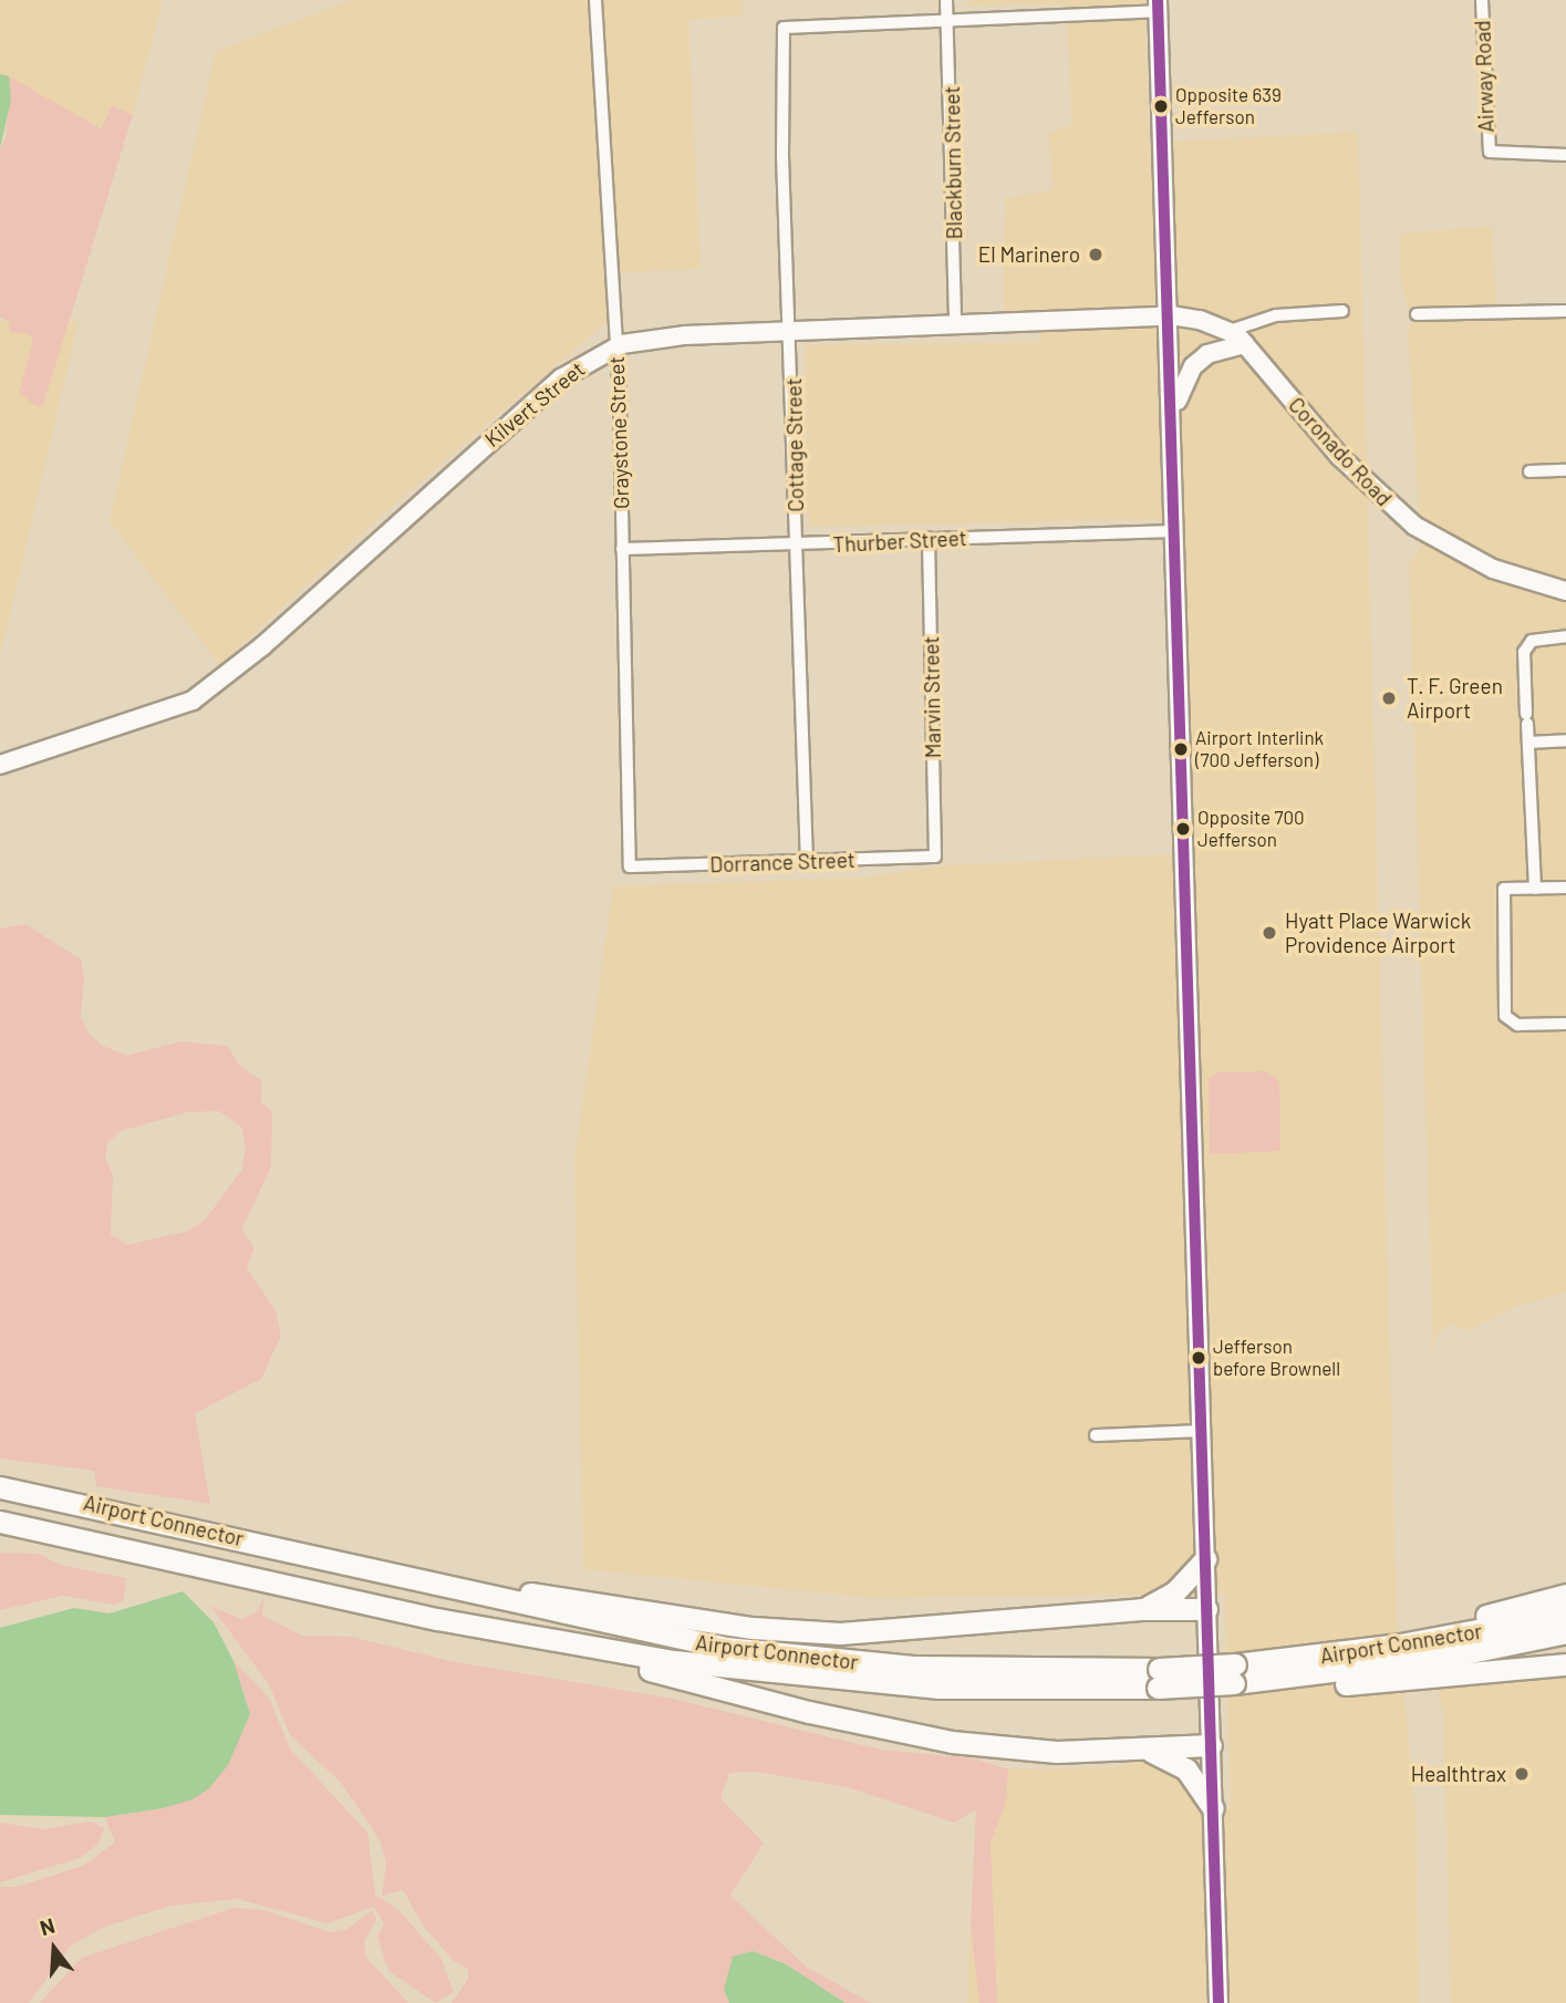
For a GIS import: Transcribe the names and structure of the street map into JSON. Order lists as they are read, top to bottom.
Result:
{
  "streets": {
    "highway": ["Airport Connector"],
    "main road": ["Kilvert Street", "Coronado Road"],
    "street": [
      "Airway Road",
      "Blackburn Street",
      "Graystone Street",
      "Cottage Street",
      "Thurber Street",
      "Marvin Street",
      "Dorrance Street"
    ]
  },
  "crossings": [
    ["Blackburn Street", "Kilvert Street"],
    ["Blackburn Street", "Cottage Street"],
    ["Kilvert Street", "Graystone Street"],
    ["Kilvert Street", "Cottage Street"],
    ["Kilvert Street", "Coronado Road"],
    ["Graystone Street", "Thurber Street"],
    ["Graystone Street", "Dorrance Street"],
    ["Cottage Street", "Thurber Street"],
    ["Cottage Street", "Dorrance Street"],
    ["Thurber Street", "Marvin Street"],
    ["Marvin Street", "Dorrance Street"]
  ],
  "places": [
    "Opposite 639 Jefferson",
    "El Marinero",
    "T. F. Green Airport",
    "Airport Interlink (700 Jefferson)",
    "Opposite 700 Jefferson",
    "Hyatt Place Warwick Providence Airport",
    "Jefferson before Brownell",
    "Healthtrax"
  ],
  "north": "top"
}
